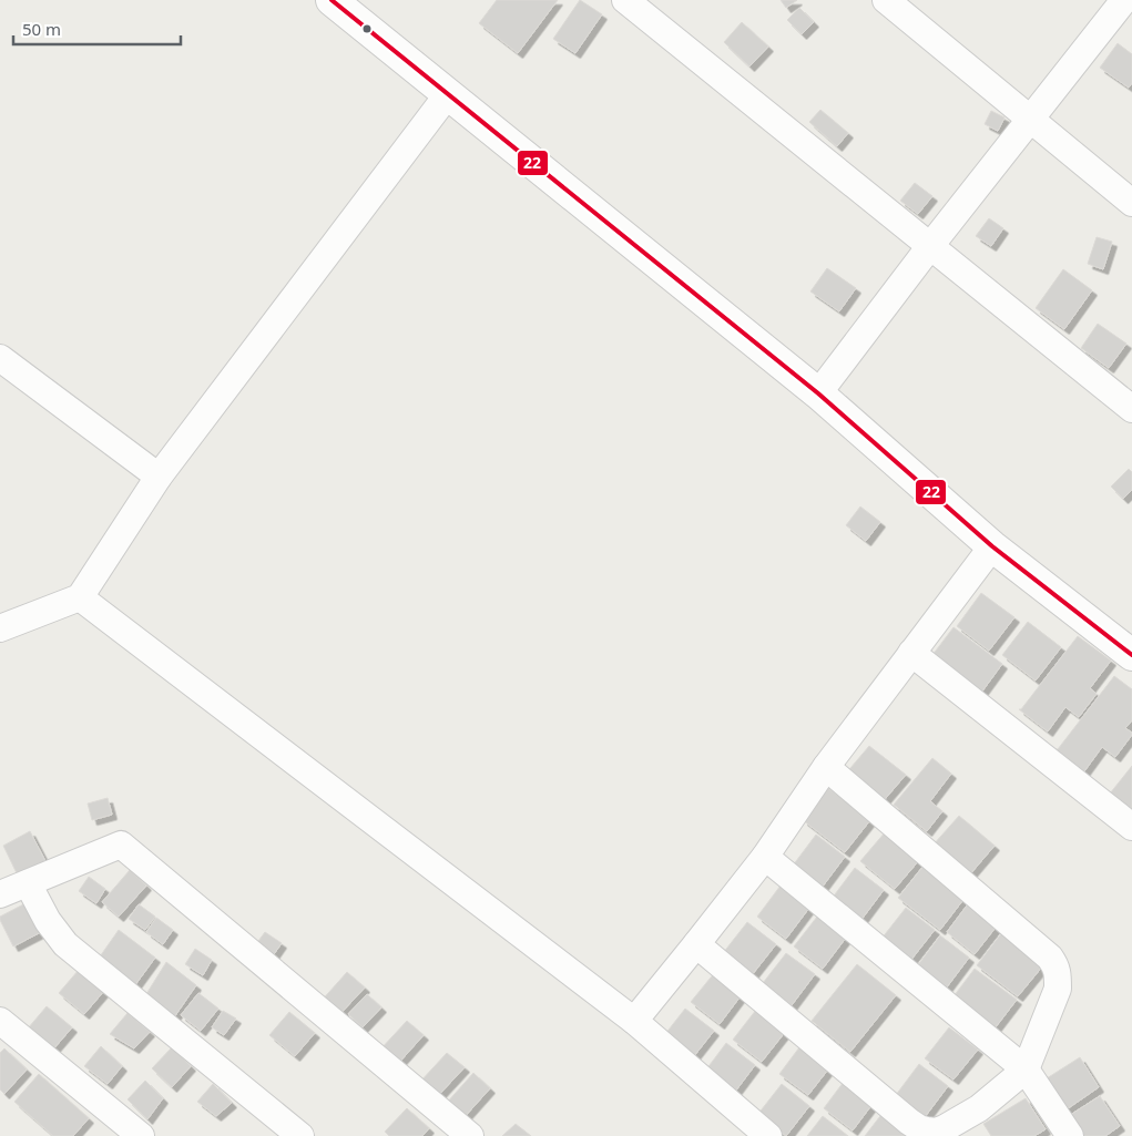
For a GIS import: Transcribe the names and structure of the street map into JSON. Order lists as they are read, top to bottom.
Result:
{
  "lines": ["transit line 22"],
  "scale_bar": "50 m"
}
